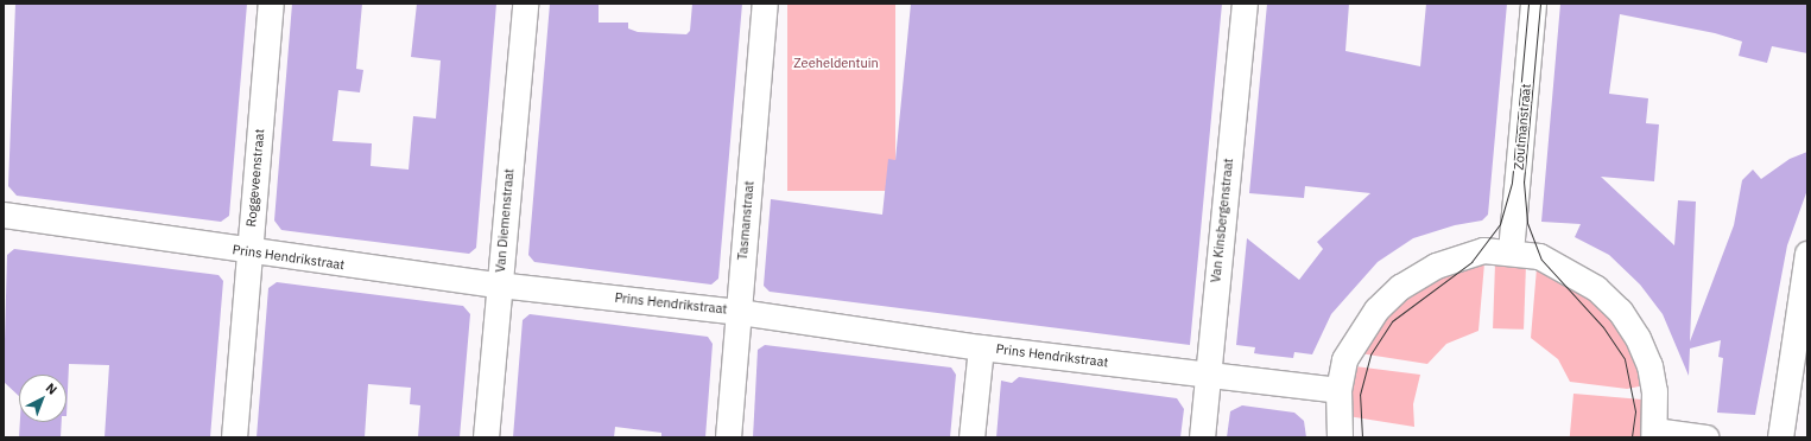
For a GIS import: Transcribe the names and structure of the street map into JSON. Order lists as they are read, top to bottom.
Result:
{
  "streets": {
    "street": [
      "Zoutmanstraat",
      "Roggeveenstraat",
      "Van Diemenstraat",
      "Tasmanstraat",
      "Van Kinsbergenstraat",
      "Prins Hendrikstraat"
    ]
  },
  "crossings": [
    ["Roggeveenstraat", "Prins Hendrikstraat"],
    ["Van Diemenstraat", "Prins Hendrikstraat"],
    ["Tasmanstraat", "Prins Hendrikstraat"],
    ["Van Kinsbergenstraat", "Prins Hendrikstraat"]
  ],
  "parks": ["Zeeheldentuin"],
  "north": "top right"
}
